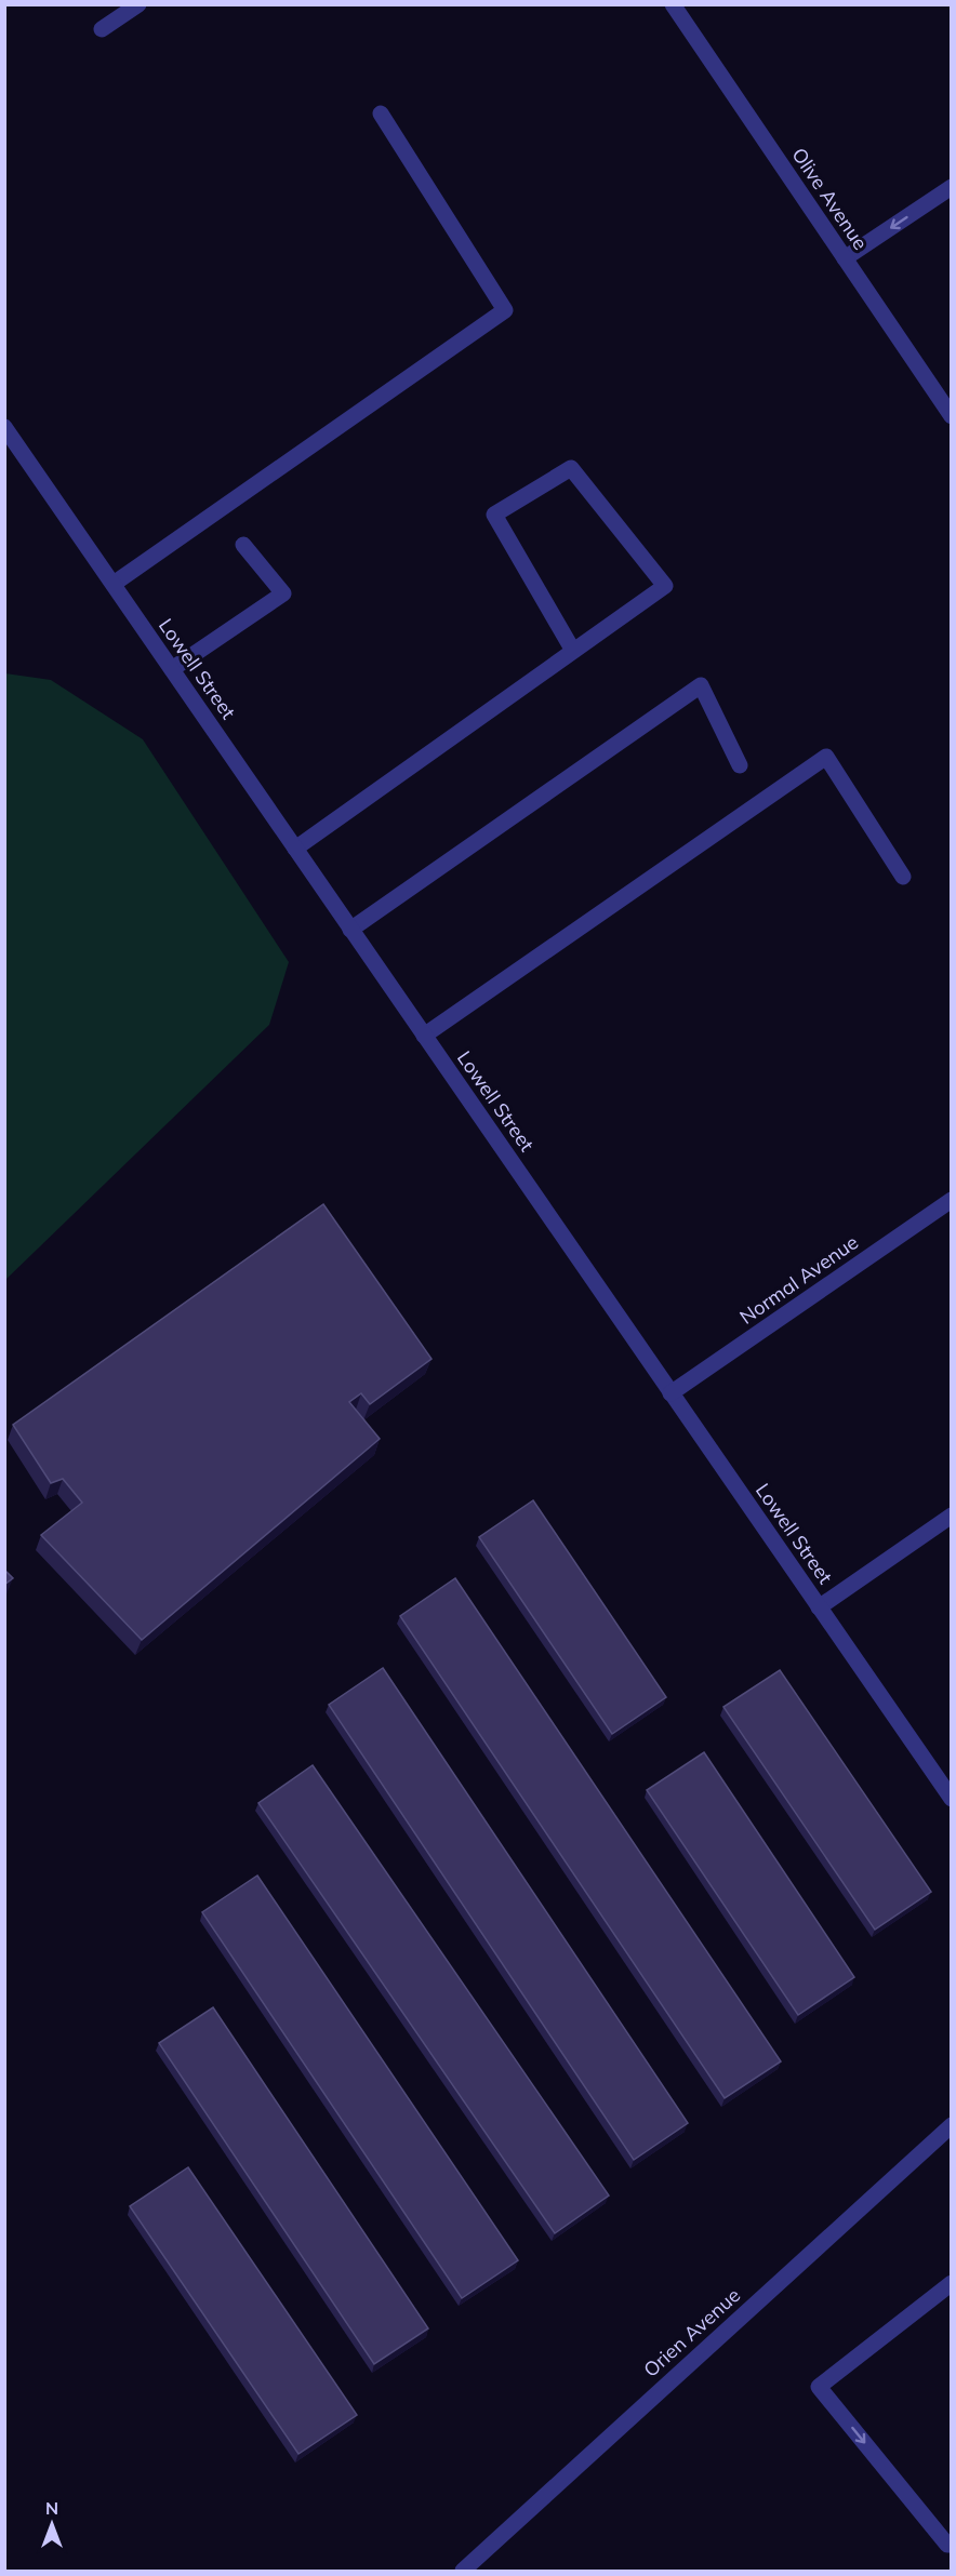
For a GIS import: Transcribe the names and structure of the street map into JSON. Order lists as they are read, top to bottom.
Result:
{
  "streets": {
    "street": [
      "Olive Avenue",
      "Lowell Street",
      "Normal Avenue",
      "Orien Avenue"
    ]
  },
  "crossings": [
    ["Lowell Street", "Normal Avenue"]
  ],
  "north": "top"
}
